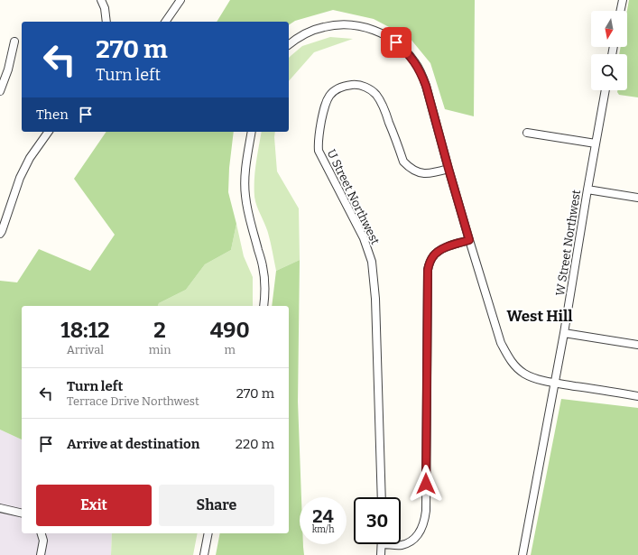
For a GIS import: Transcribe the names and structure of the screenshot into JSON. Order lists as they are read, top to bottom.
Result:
{
  "streets": {
    "street": ["U Street Northwest", "W Street Northwest"]
  },
  "districts": ["West Hill"],
  "north": "bottom",
  "page": {
    "turn": ["270 m", "Turn left"],
    "then": "Then",
    "eta": [
      "18:12",
      "Arrival",
      "2",
      "min",
      "490",
      "m"
    ],
    "list": [
      {
        "name": "Turn left",
        "note": "Terrace Drive Northwest",
        "value": "270 m"
      },
      {
        "name": "Arrive at destination",
        "value": "220 m"
      }
    ],
    "buttons": ["Exit", "Share"],
    "speed": "24 km/h",
    "limit": "30"
  }
}
